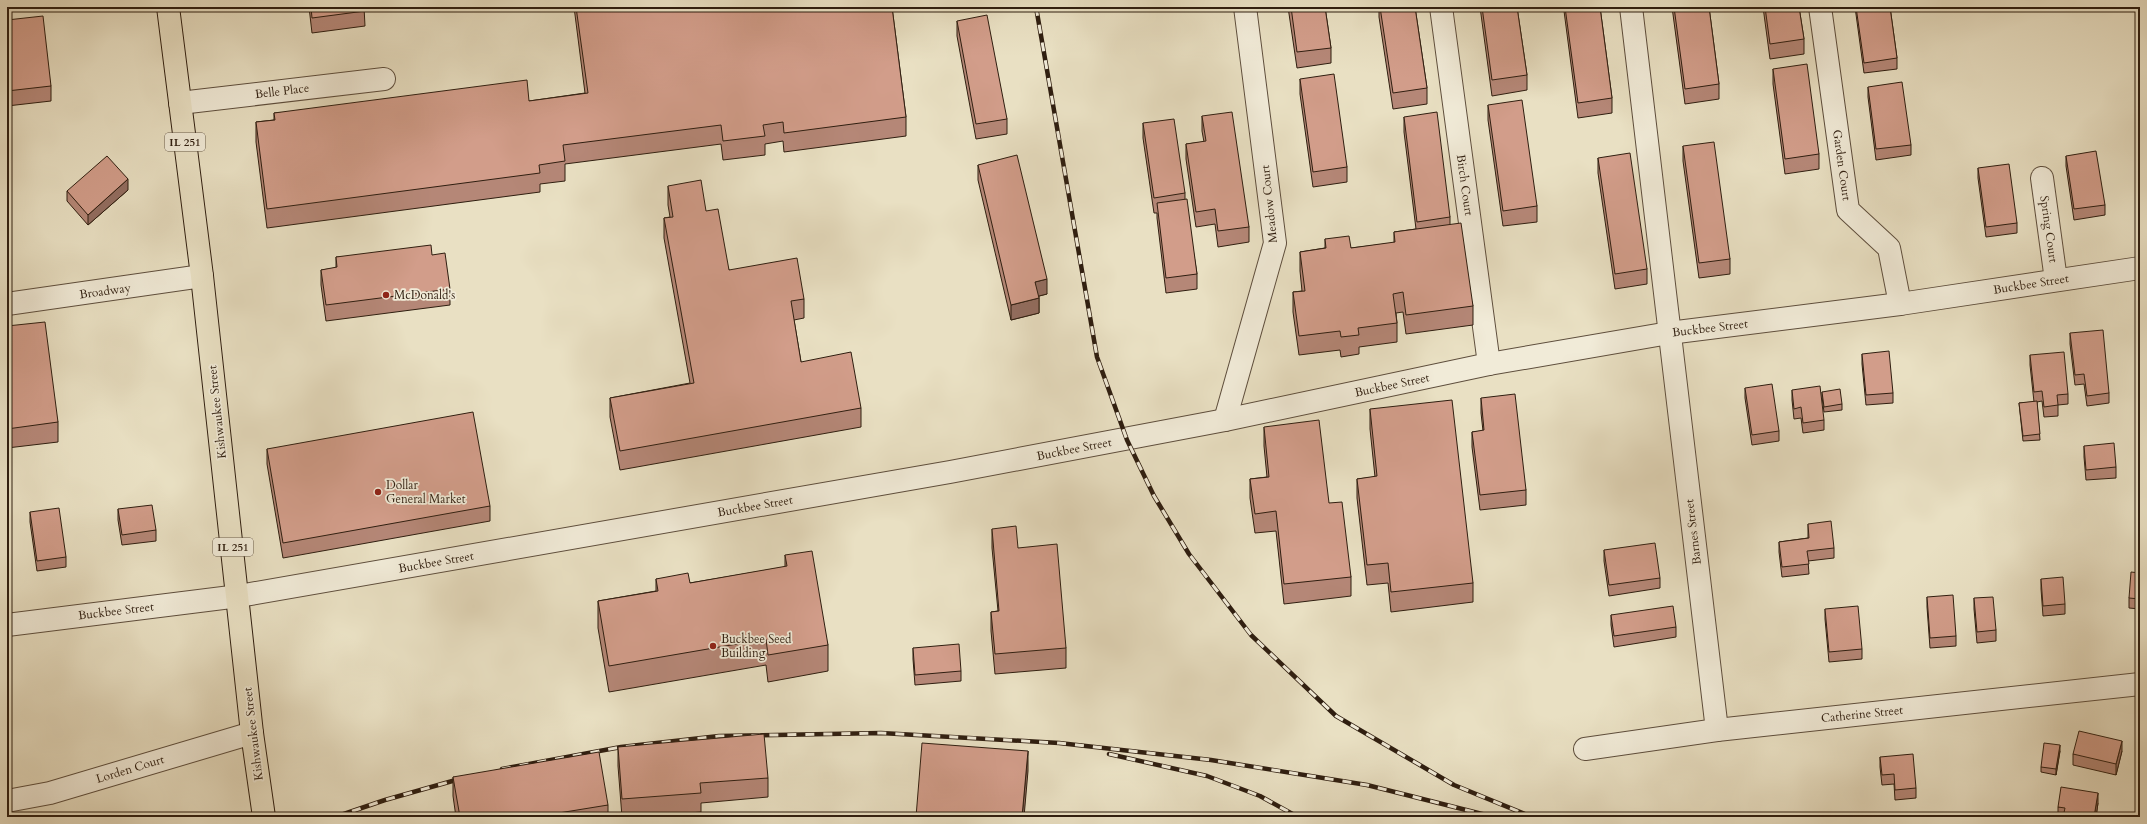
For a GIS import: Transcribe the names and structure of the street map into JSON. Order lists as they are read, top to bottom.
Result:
{
  "streets": {
    "main road": ["IL 251", "Kishwaukee Street"],
    "street": [
      "Belle Place",
      "Garden Court",
      "Birch Court",
      "Meadow Court",
      "Spring Court",
      "Buckbee Street",
      "Broadway",
      "Barnes Street",
      "Catherine Street",
      "Lorden Court"
    ]
  },
  "crossings": [
    ["Belle Place", "Kishwaukee Street"],
    ["Garden Court", "Buckbee Street"],
    ["Birch Court", "Buckbee Street"],
    ["Meadow Court", "Buckbee Street"],
    ["Spring Court", "Buckbee Street"],
    ["Buckbee Street", "Kishwaukee Street"],
    ["Buckbee Street", "Barnes Street"],
    ["Broadway", "Kishwaukee Street"],
    ["Kishwaukee Street", "Lorden Court"],
    ["Barnes Street", "Catherine Street"]
  ],
  "places": ["McDonald's", "Dollar General Market", "Buckbee Seed Building"]
}
